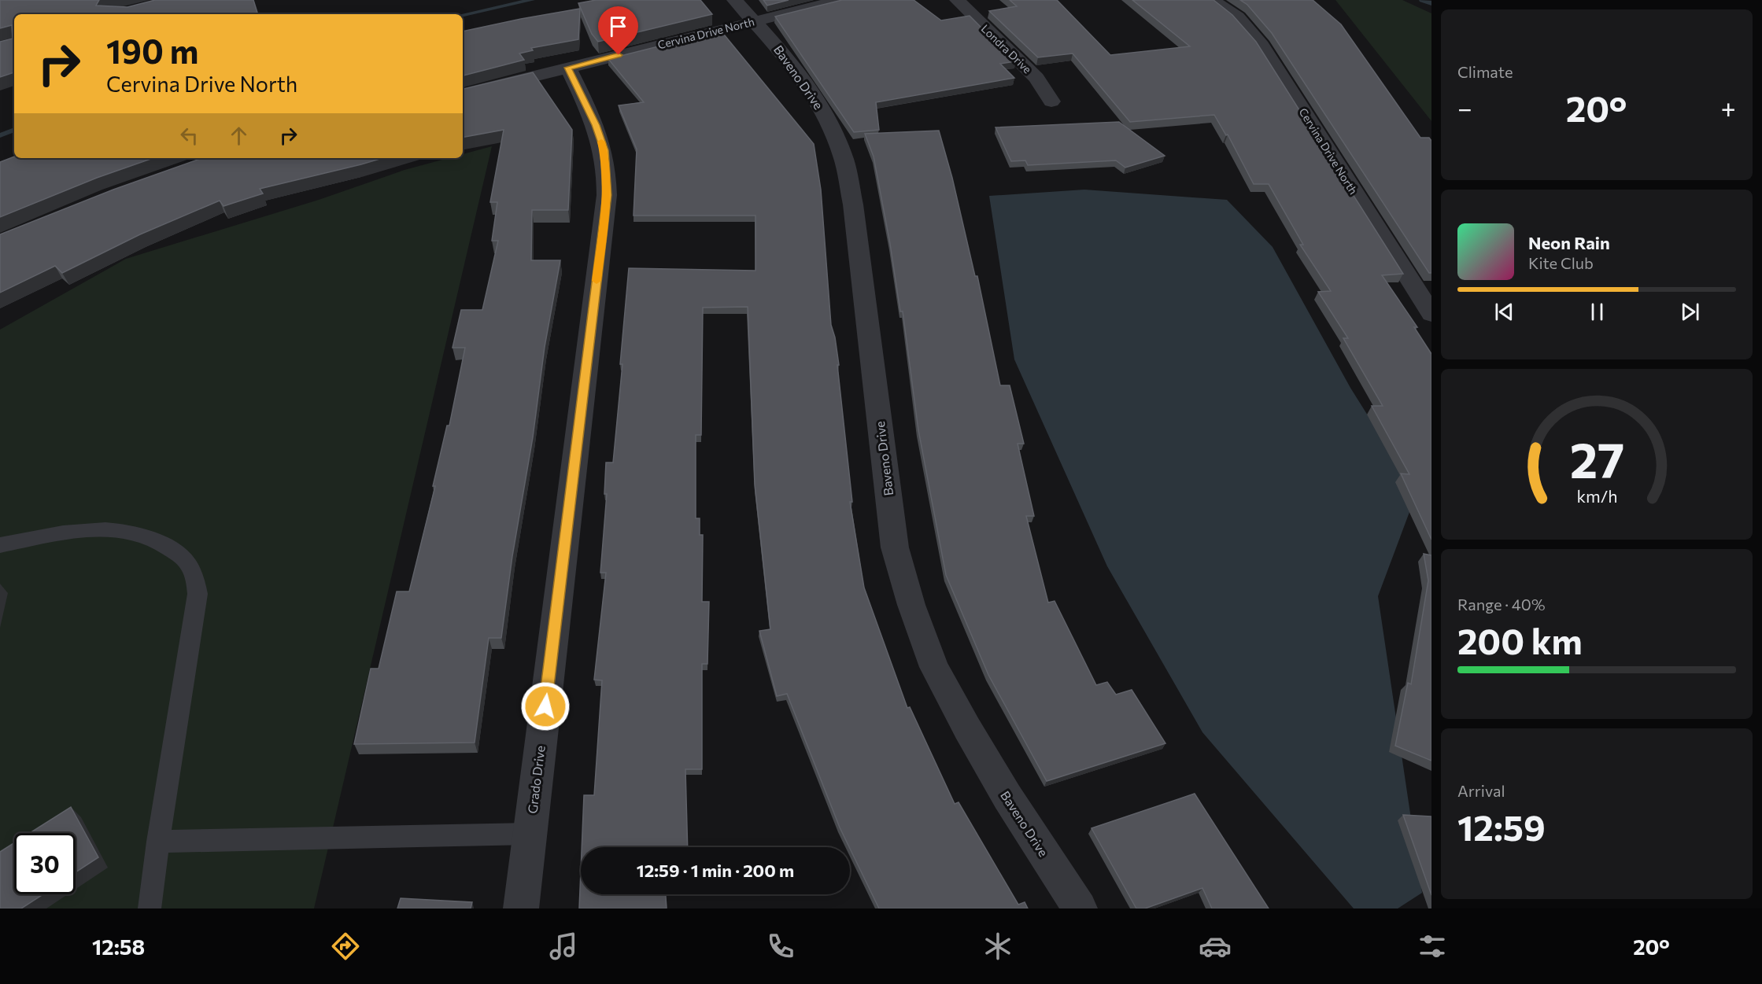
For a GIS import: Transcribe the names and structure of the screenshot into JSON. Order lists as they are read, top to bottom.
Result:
{
  "streets": {
    "street": [
      "Cervina Drive North",
      "Londra Drive",
      "Baveno Drive",
      "Grado Drive"
    ]
  },
  "crossings": [
    ["Cervina Drive North", "Baveno Drive"],
    ["Cervina Drive North", "Grado Drive"]
  ],
  "page": {
    "tile": [
      "Climate",
      ["Range · 40%", "200 km"],
      ["Arrival", "12:59"]
    ],
    "turn": ["190 m", "Cervina Drive North"],
    "heat": ["−", "20°", "+"],
    "song": ["Neon Rain", "Kite Club"],
    "limit": "30",
    "trip": "12:59 · 1 min · 200 m",
    "tabs": ["12:58", "20°"],
    "gauge": ["27", "km/h"]
  }
}
